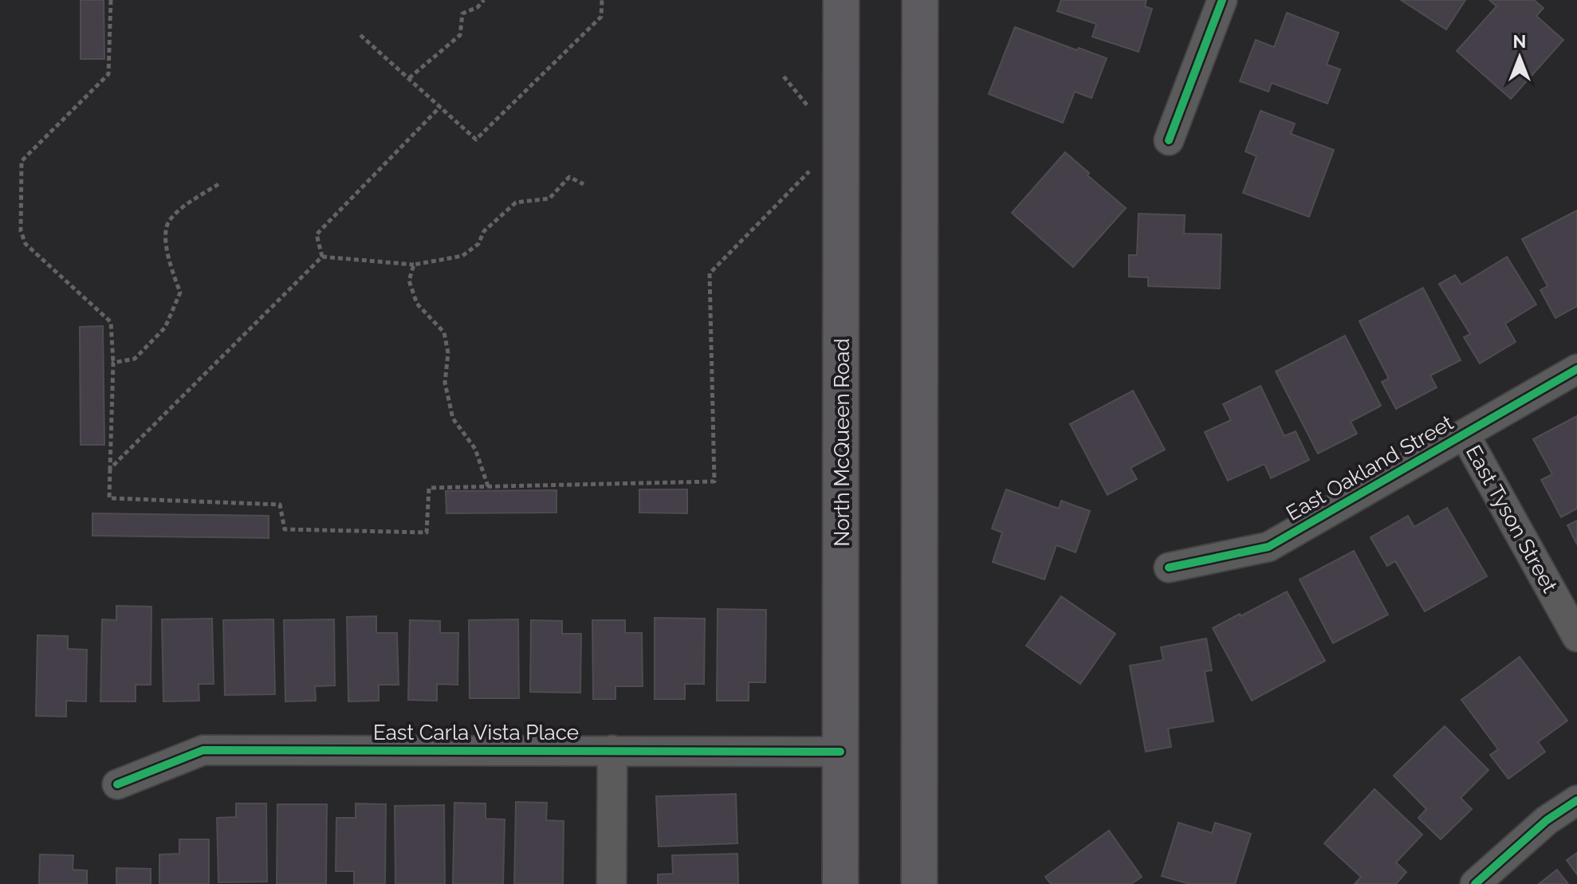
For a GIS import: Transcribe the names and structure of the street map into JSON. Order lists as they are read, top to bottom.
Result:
{
  "streets": {
    "main road": ["North McQueen Road"],
    "street": ["East Oakland Street", "East Tyson Street", "East Carla Vista Place"]
  },
  "crossings": [
    ["North McQueen Road", "East Carla Vista Place"],
    ["East Oakland Street", "East Tyson Street"]
  ],
  "north": "top"
}
